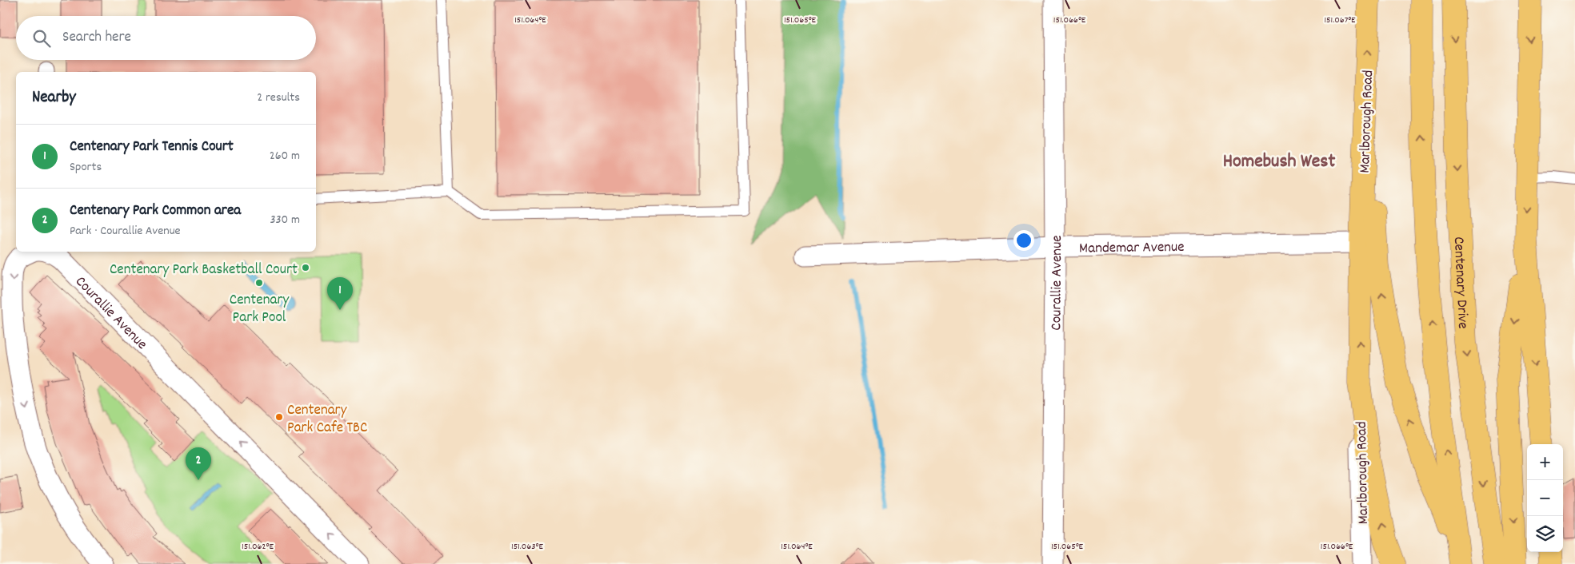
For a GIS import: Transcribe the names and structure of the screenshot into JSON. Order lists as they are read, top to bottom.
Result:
{
  "streets": {
    "highway": ["Marlborough Road", "Centenary Drive"],
    "street": ["Mandemar Avenue", "Courallie Avenue"]
  },
  "crossings": [
    ["Marlborough Road", "Mandemar Avenue"],
    ["Mandemar Avenue", "Courallie Avenue"]
  ],
  "districts": ["Homebush West"],
  "places": ["Centenary Park Basketball Court", "Centenary Park Pool", "Centenary Park Cafe TBC"],
  "page": {
    "search": "Search here",
    "heading": ["Nearby", "2 results"],
    "list": [
      {
        "mark": "1",
        "name": "Centenary Park Tennis Court",
        "note": "Sports",
        "value": "260 m"
      },
      {
        "mark": "2",
        "name": "Centenary Park Common area",
        "note": "Park · Courallie Avenue",
        "value": "330 m"
      }
    ],
    "pins": ["1", "2"],
    "map_buttons": ["+", "−"]
  },
  "coordinates": [
    "151.067°E",
    "151.064°E",
    "151.065°E",
    "151.066°E",
    "151.062°E",
    "151.063°E"
  ]
}
